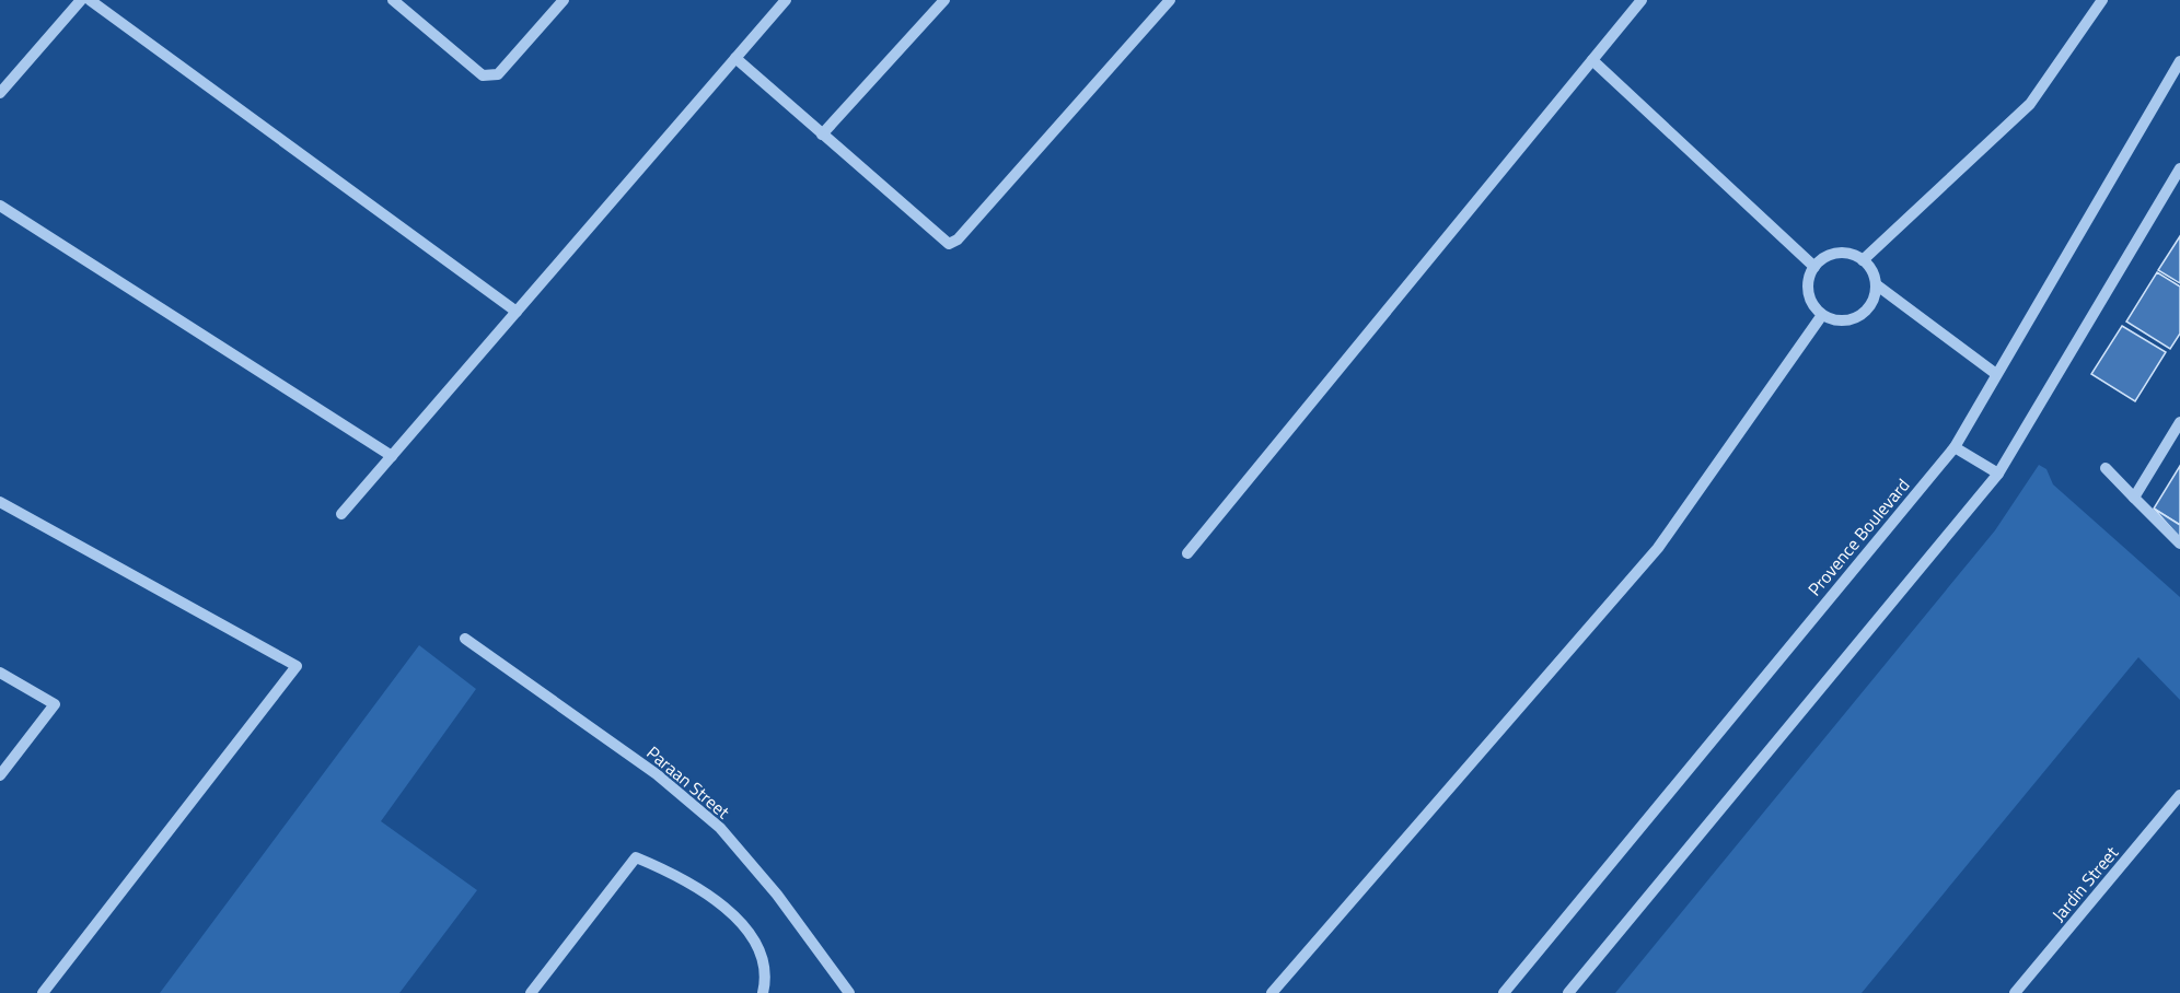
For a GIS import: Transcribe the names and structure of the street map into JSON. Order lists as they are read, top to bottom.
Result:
{
  "streets": {
    "street": ["Provence Boulevard", "Paraan Street", "Jardin Street"]
  }
}
